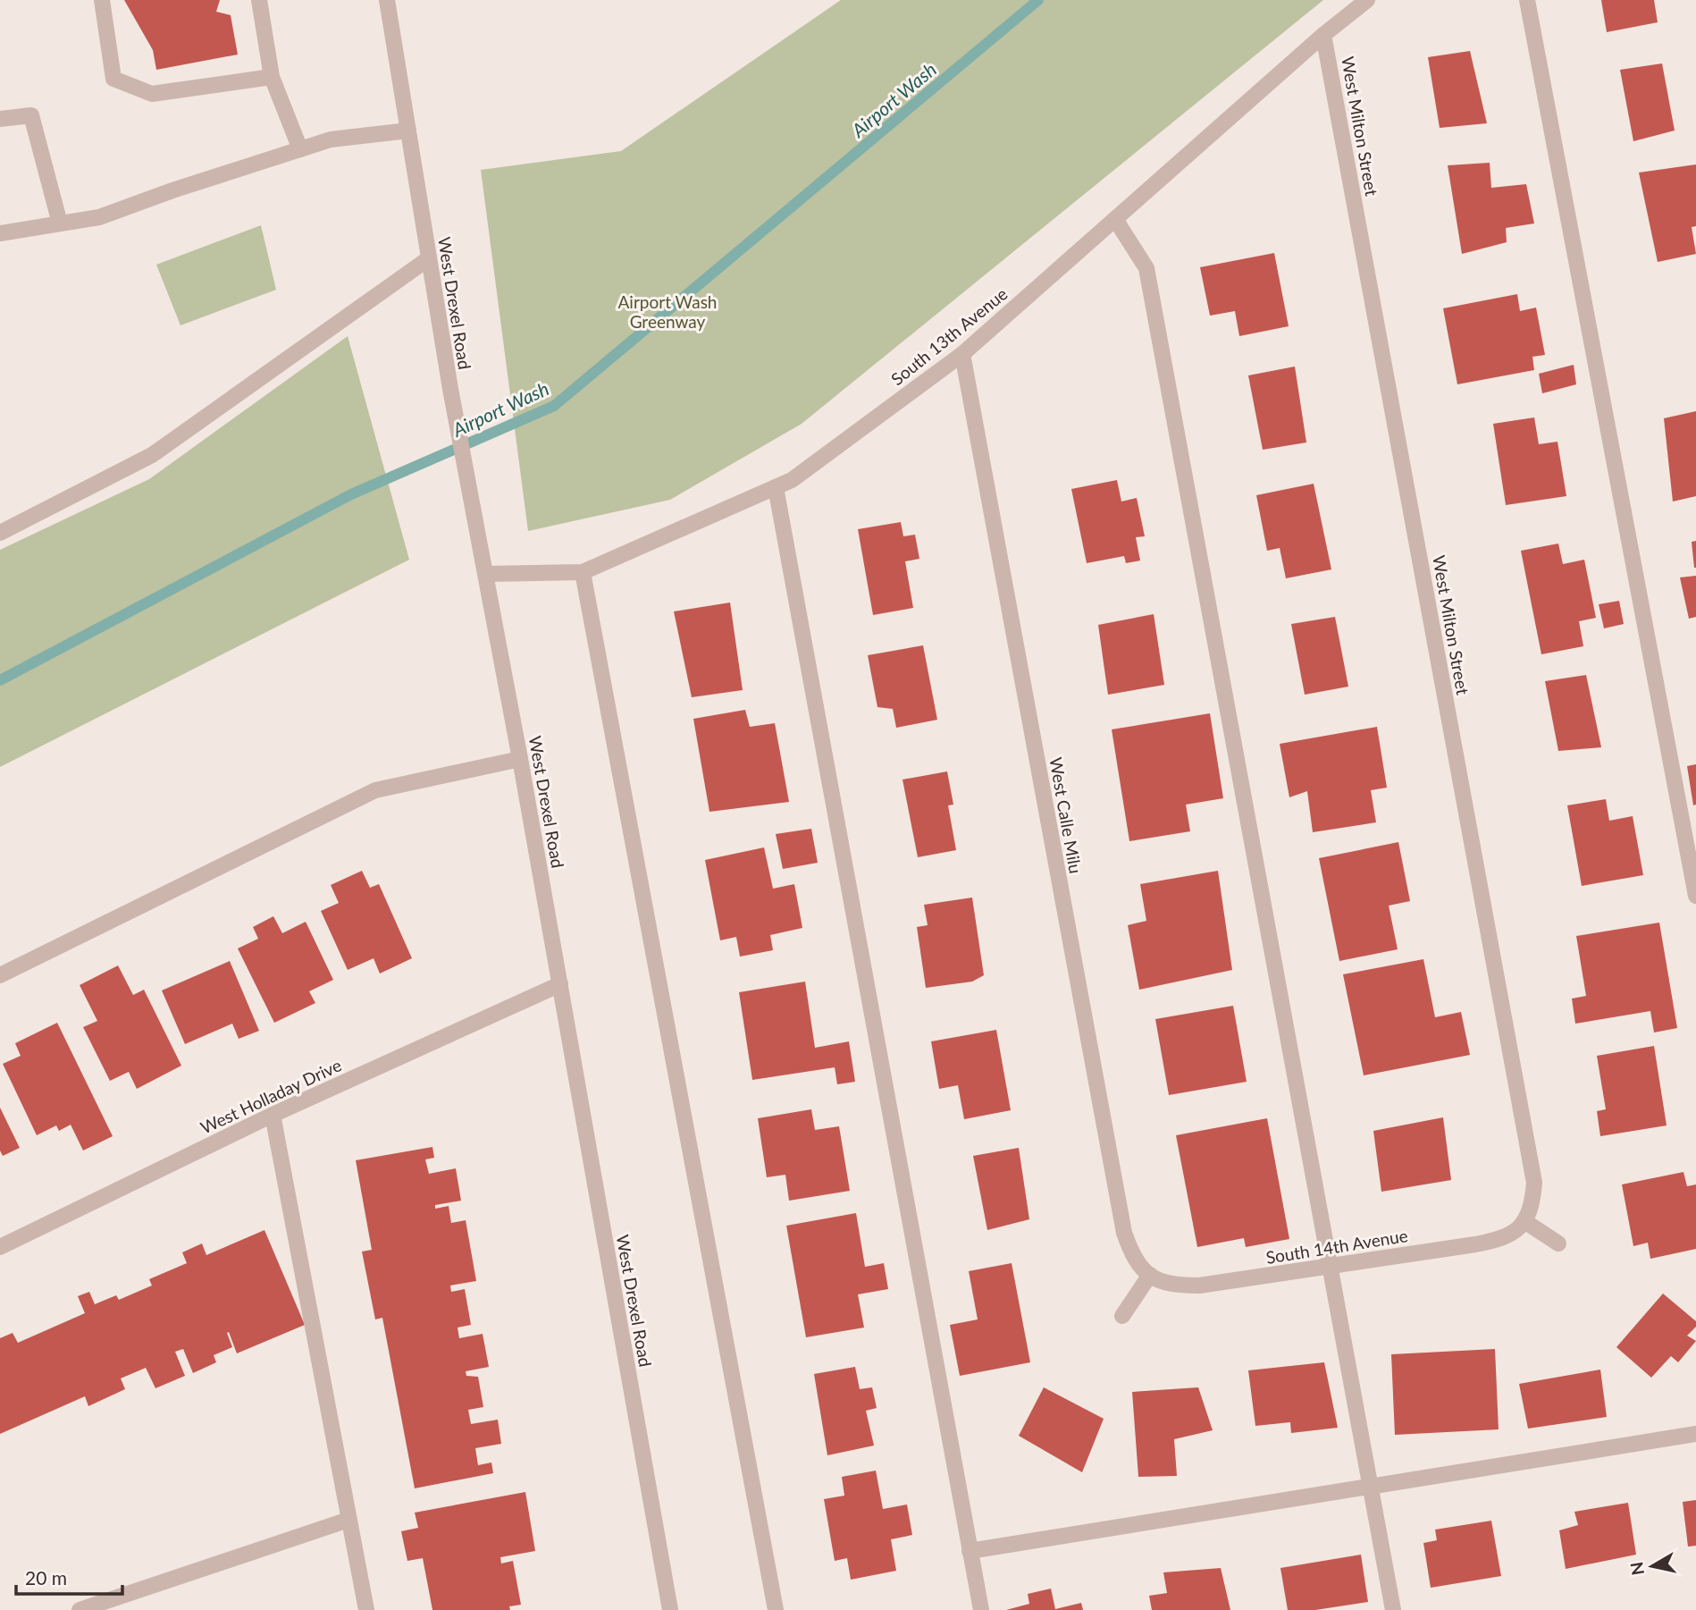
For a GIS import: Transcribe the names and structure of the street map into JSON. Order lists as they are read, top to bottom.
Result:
{
  "streets": {
    "street": [
      "West Milton Street",
      "West Drexel Road",
      "South 13th Avenue",
      "West Calle Milu",
      "West Holladay Drive",
      "South 14th Avenue"
    ]
  },
  "crossings": [
    ["West Milton Street", "South 13th Avenue"],
    ["West Milton Street", "South 14th Avenue"],
    ["West Drexel Road", "South 13th Avenue"],
    ["West Drexel Road", "West Holladay Drive"],
    ["South 13th Avenue", "West Calle Milu"],
    ["West Calle Milu", "South 14th Avenue"]
  ],
  "water": ["Airport Wash"],
  "parks": ["Airport Wash Greenway"],
  "scale_bar": "20 m",
  "north": "left"
}
